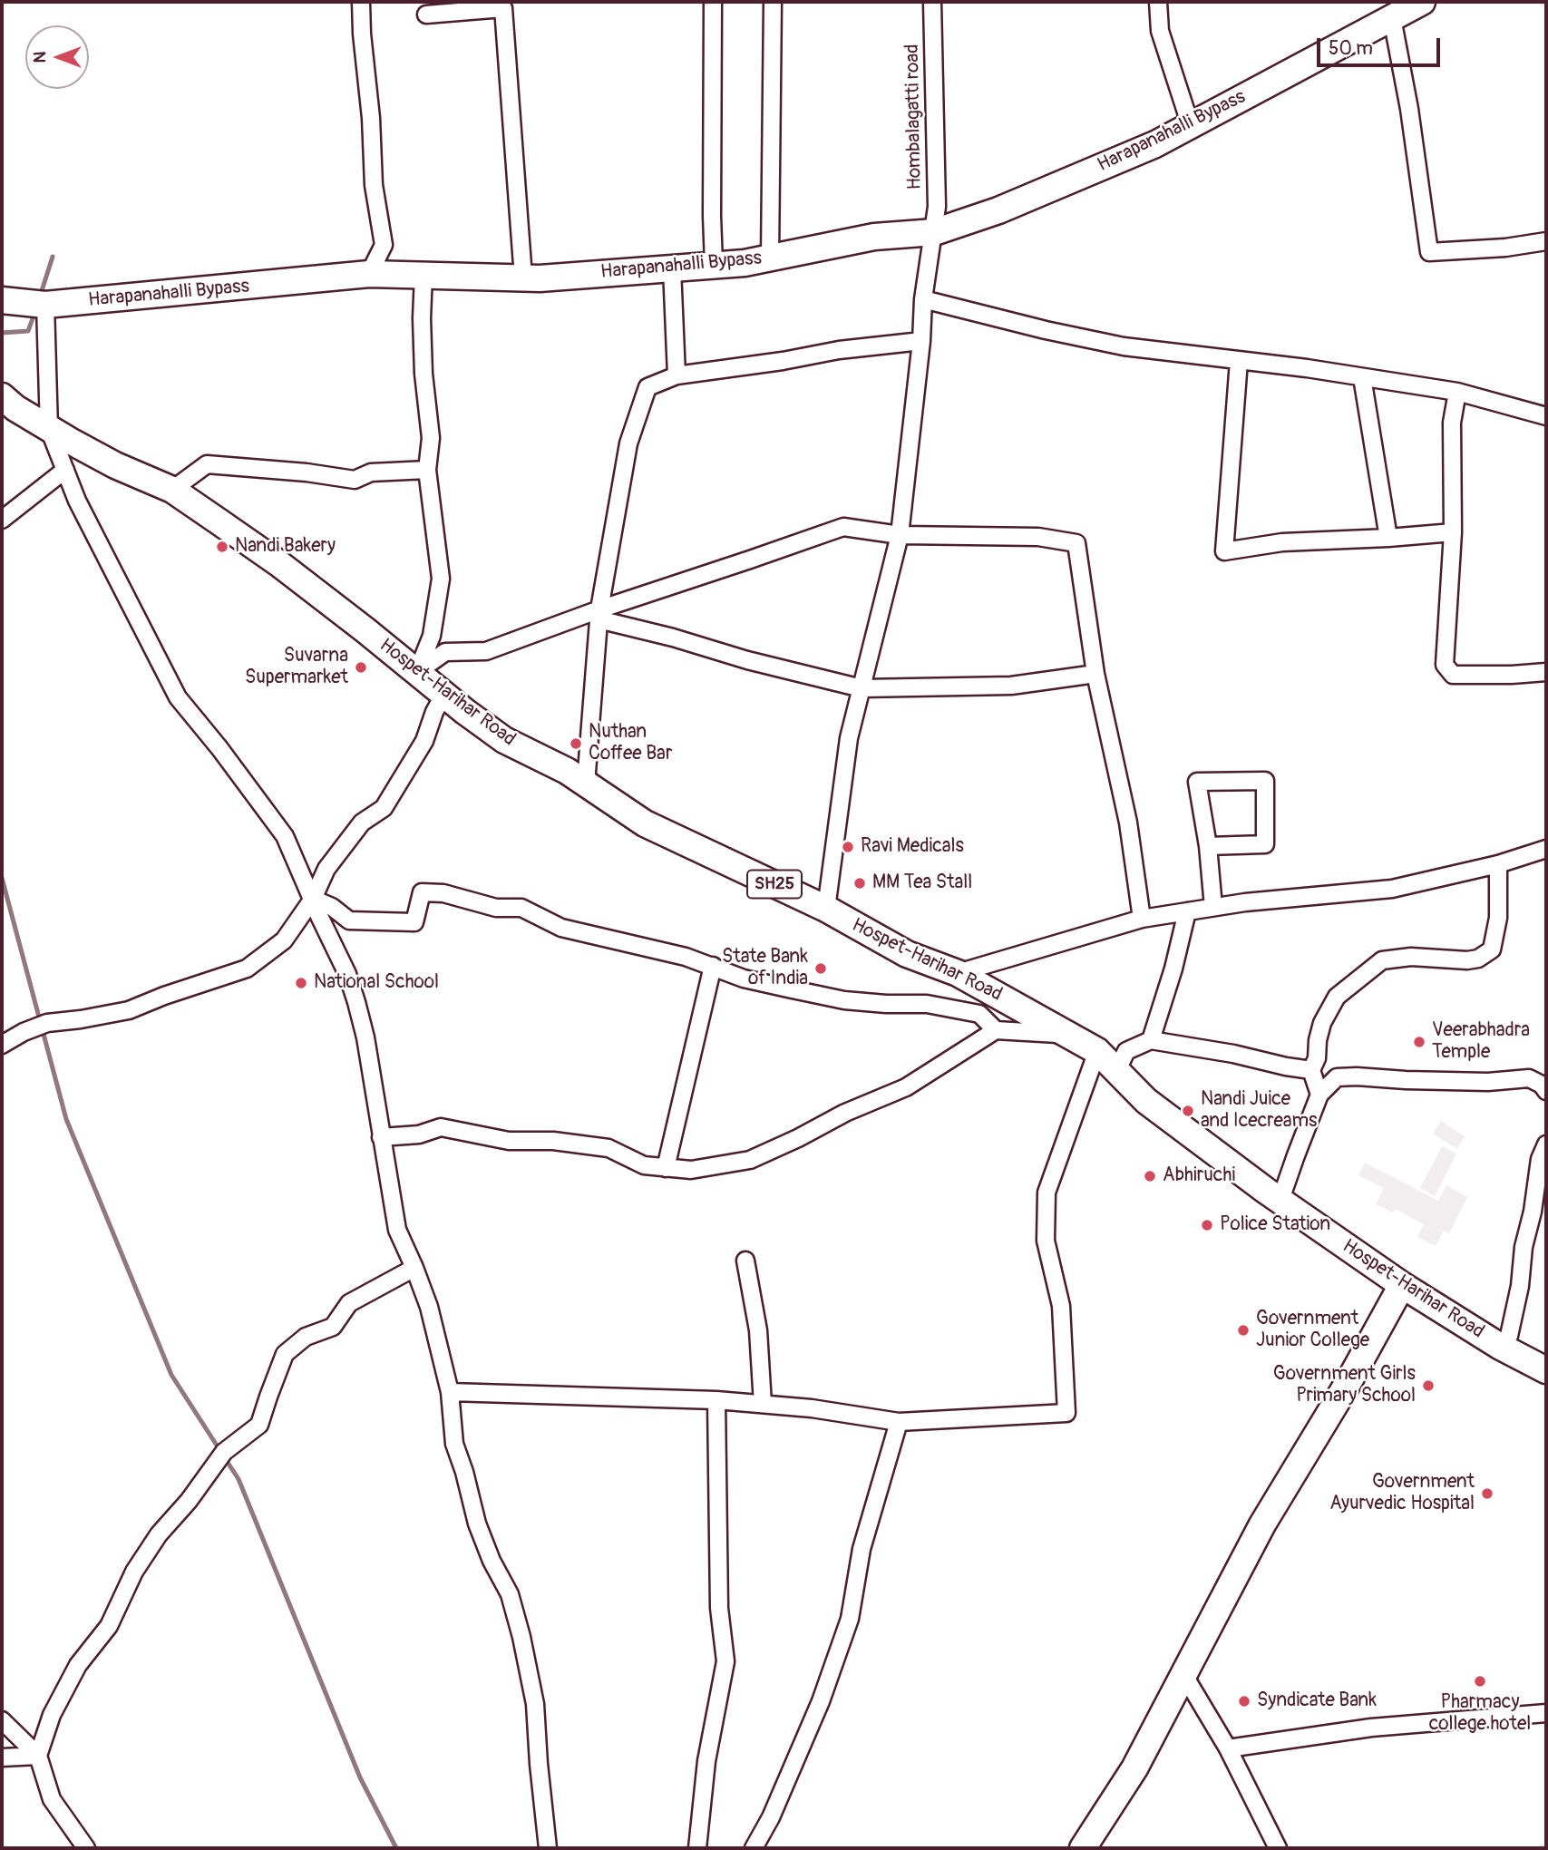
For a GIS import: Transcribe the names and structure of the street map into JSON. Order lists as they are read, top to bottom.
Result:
{
  "streets": {
    "main road": ["Harapanahalli Bypass", "Hospet-Harihar Road", "SH25"],
    "street": ["Hombalagatti road"]
  },
  "crossings": [
    ["Hombalagatti road", "Harapanahalli Bypass"],
    ["Hombalagatti road", "Hospet-Harihar Road"]
  ],
  "places": [
    "Nandi Bakery",
    "Suvarna Supermarket",
    "Nuthan Coffee Bar",
    "Ravi Medicals",
    "MM Tea Stall",
    "State Bank of India",
    "National School",
    "Veerabhadra Temple",
    "Nandi Juice and Icecreams",
    "Abhiruchi",
    "Police Station",
    "Government Junior College",
    "Government Girls Primary School",
    "Government Ayurvedic Hospital",
    "Pharmacy college hotel",
    "Syndicate Bank"
  ],
  "scale_bar": "50 m",
  "north": "left"
}
